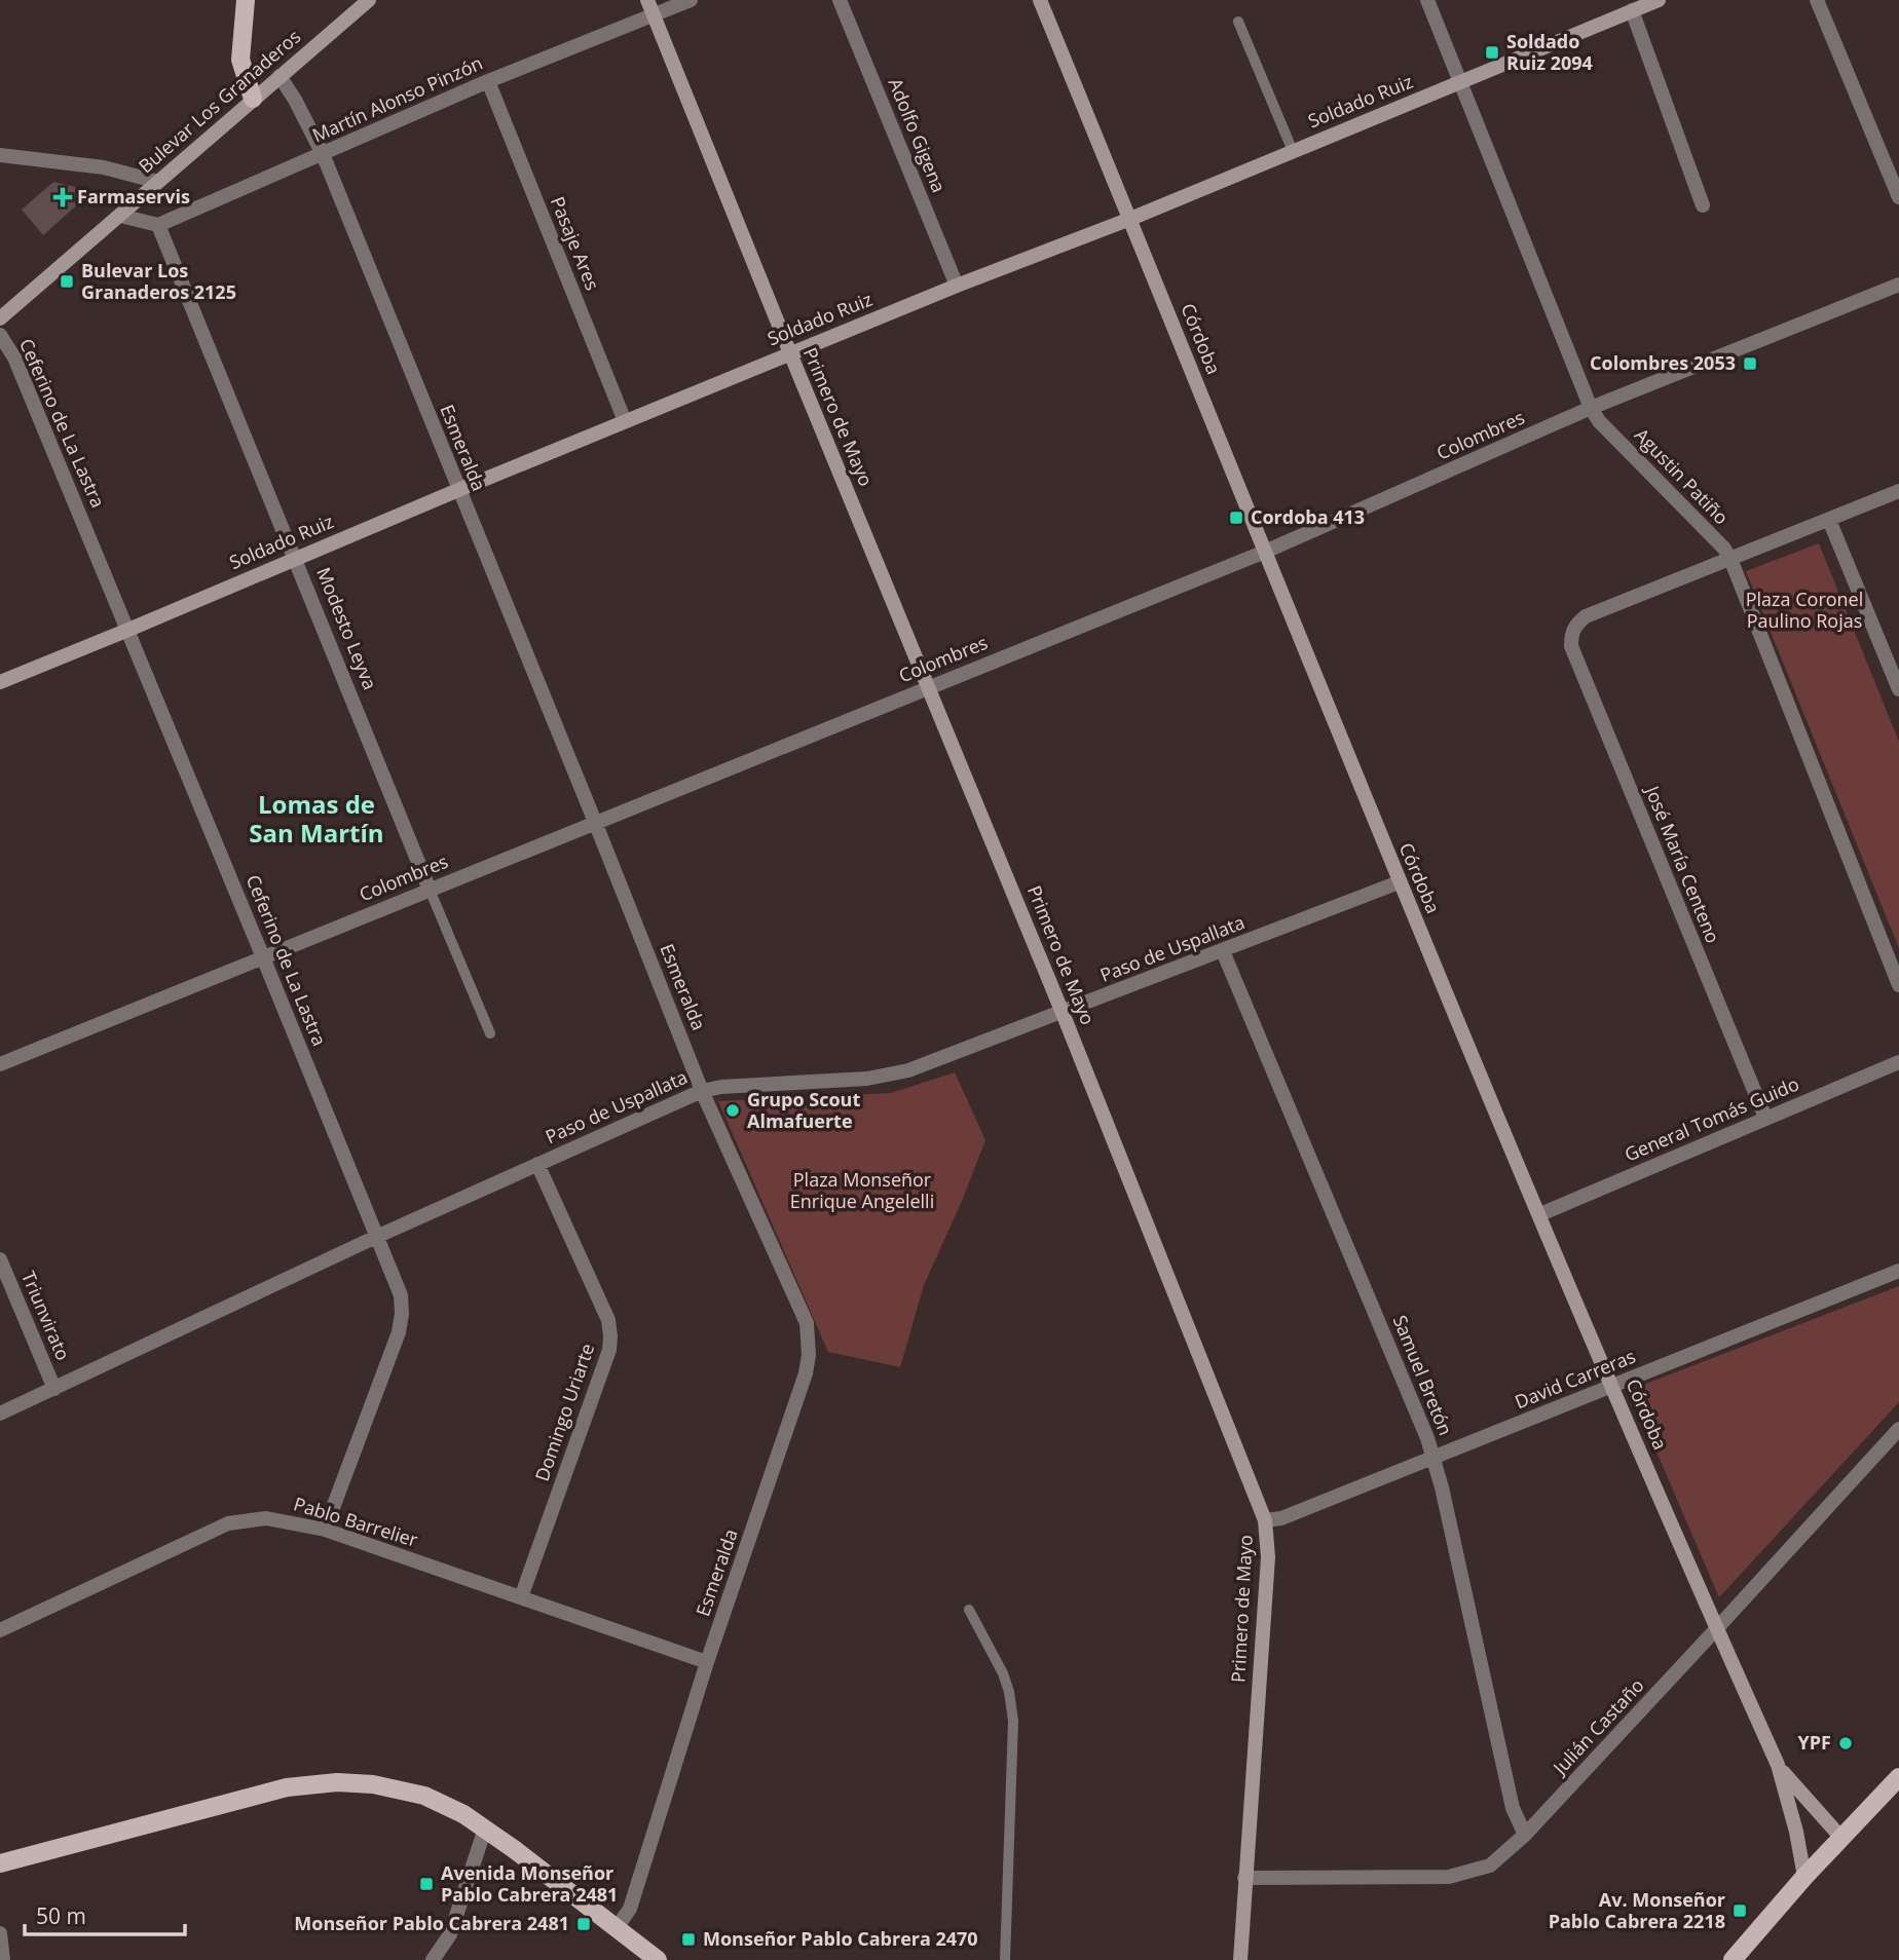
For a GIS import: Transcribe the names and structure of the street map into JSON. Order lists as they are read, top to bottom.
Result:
{
  "streets": {
    "main road": [
      "Bulevar Los Granaderos",
      "Soldado Ruiz",
      "Córdoba",
      "Primero de Mayo"
    ],
    "street": [
      "Martín Alonso Pinzón",
      "Adolfo Gigena",
      "Pasaje Ares",
      "Ceferino de La Lastra",
      "Colombres",
      "Esmeralda",
      "Agustin Patiño",
      "Modesto Leyva",
      "José María Centeno",
      "Paso de Uspallata",
      "General Tomás Guido",
      "Triunvirato",
      "Samuel Bretón",
      "David Carreras",
      "Domingo Uriarte",
      "Pablo Barrelier",
      "Julián Castaño"
    ]
  },
  "crossings": [
    ["Martín Alonso Pinzón", "Pasaje Ares"],
    ["Martín Alonso Pinzón", "Primero de Mayo"],
    ["Martín Alonso Pinzón", "Esmeralda"],
    ["Martín Alonso Pinzón", "Modesto Leyva"],
    ["Bulevar Los Granaderos", "Esmeralda"],
    ["Soldado Ruiz", "Adolfo Gigena"],
    ["Soldado Ruiz", "Pasaje Ares"],
    ["Soldado Ruiz", "Córdoba"],
    ["Soldado Ruiz", "Primero de Mayo"],
    ["Soldado Ruiz", "Ceferino de La Lastra"],
    ["Soldado Ruiz", "Esmeralda"],
    ["Soldado Ruiz", "Agustin Patiño"],
    ["Soldado Ruiz", "Modesto Leyva"],
    ["Córdoba", "Colombres"],
    ["Córdoba", "Paso de Uspallata"],
    ["Córdoba", "General Tomás Guido"],
    ["Córdoba", "David Carreras"],
    ["Córdoba", "Julián Castaño"],
    ["Primero de Mayo", "Colombres"],
    ["Primero de Mayo", "Paso de Uspallata"],
    ["Primero de Mayo", "David Carreras"],
    ["Primero de Mayo", "Julián Castaño"],
    ["Ceferino de La Lastra", "Colombres"],
    ["Ceferino de La Lastra", "Paso de Uspallata"],
    ["Ceferino de La Lastra", "Pablo Barrelier"],
    ["Colombres", "Esmeralda"],
    ["Colombres", "Agustin Patiño"],
    ["Colombres", "Modesto Leyva"],
    ["Esmeralda", "Paso de Uspallata"],
    ["Esmeralda", "Pablo Barrelier"],
    ["Agustin Patiño", "José María Centeno"],
    ["José María Centeno", "General Tomás Guido"],
    ["Paso de Uspallata", "Triunvirato"],
    ["Paso de Uspallata", "Samuel Bretón"],
    ["Paso de Uspallata", "Domingo Uriarte"],
    ["Samuel Bretón", "David Carreras"],
    ["Samuel Bretón", "Julián Castaño"],
    ["Domingo Uriarte", "Pablo Barrelier"]
  ],
  "districts": ["Lomas de San Martín"],
  "parks": ["Plaza Coronel Paulino Rojas", "Plaza Monseñor Enrique Angelelli"],
  "places": {
    "transit": [
      "Soldado Ruiz 2094",
      "Bulevar Los Granaderos 2125",
      "Colombres 2053",
      "Cordoba 413",
      "Avenida Monseñor Pablo Cabrera 2481",
      "Av. Monseñor Pablo Cabrera 2218",
      "Monseñor Pablo Cabrera 2481",
      "Monseñor Pablo Cabrera 2470"
    ],
    "health": ["Farmaservis"],
    "other": ["Grupo Scout Almafuerte", "YPF"]
  },
  "scale_bar": "50 m"
}
